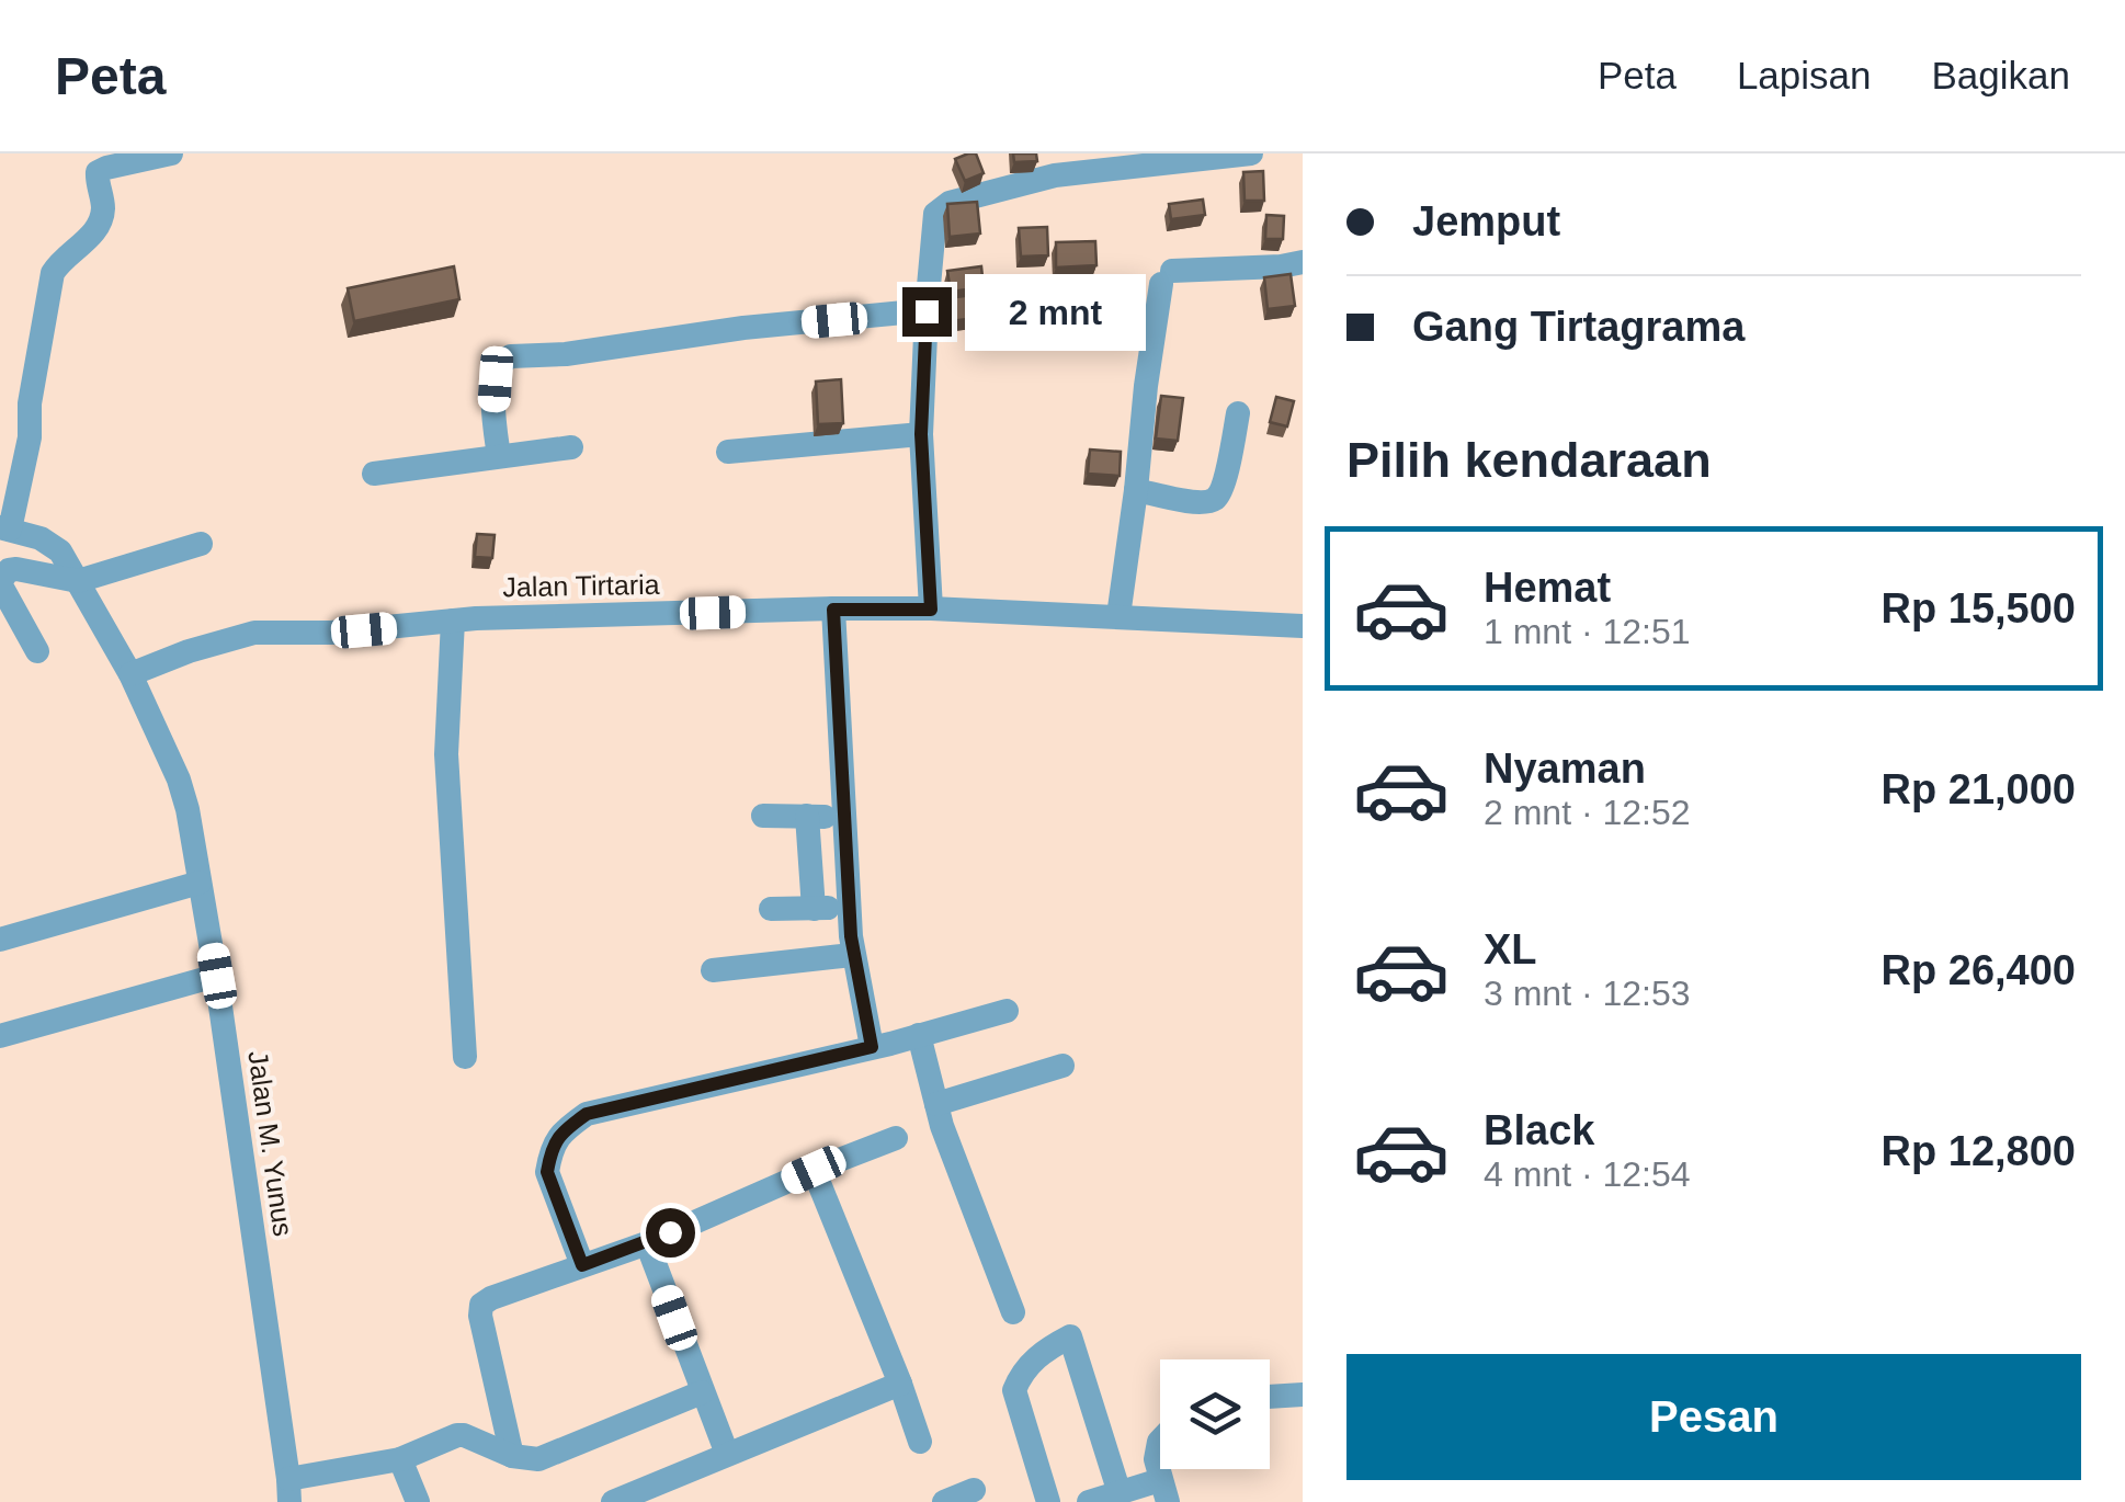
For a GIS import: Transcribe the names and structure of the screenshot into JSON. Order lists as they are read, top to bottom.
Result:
{
  "streets": {
    "street": ["Jalan Tirtaria", "Jalan M. Yunus"]
  },
  "crossings": [
    ["Jalan Tirtaria", "Jalan M. Yunus"]
  ],
  "page": {
    "header": "Peta",
    "nav": ["Peta", "Lapisan", "Bagikan"],
    "banner": ["Jemput", "Gang Tirtagrama"],
    "bubble": "2 mnt",
    "heading": "Pilih kendaraan",
    "list": [
      {
        "name": "Hemat",
        "note": "1 mnt · 12:51",
        "value": "Rp 15,500"
      },
      {
        "name": "Nyaman",
        "note": "2 mnt · 12:52",
        "value": "Rp 21,000"
      },
      {
        "name": "XL",
        "note": "3 mnt · 12:53",
        "value": "Rp 26,400"
      },
      {
        "name": "Black",
        "note": "4 mnt · 12:54",
        "value": "Rp 12,800"
      }
    ],
    "buttons": "Pesan"
  }
}
